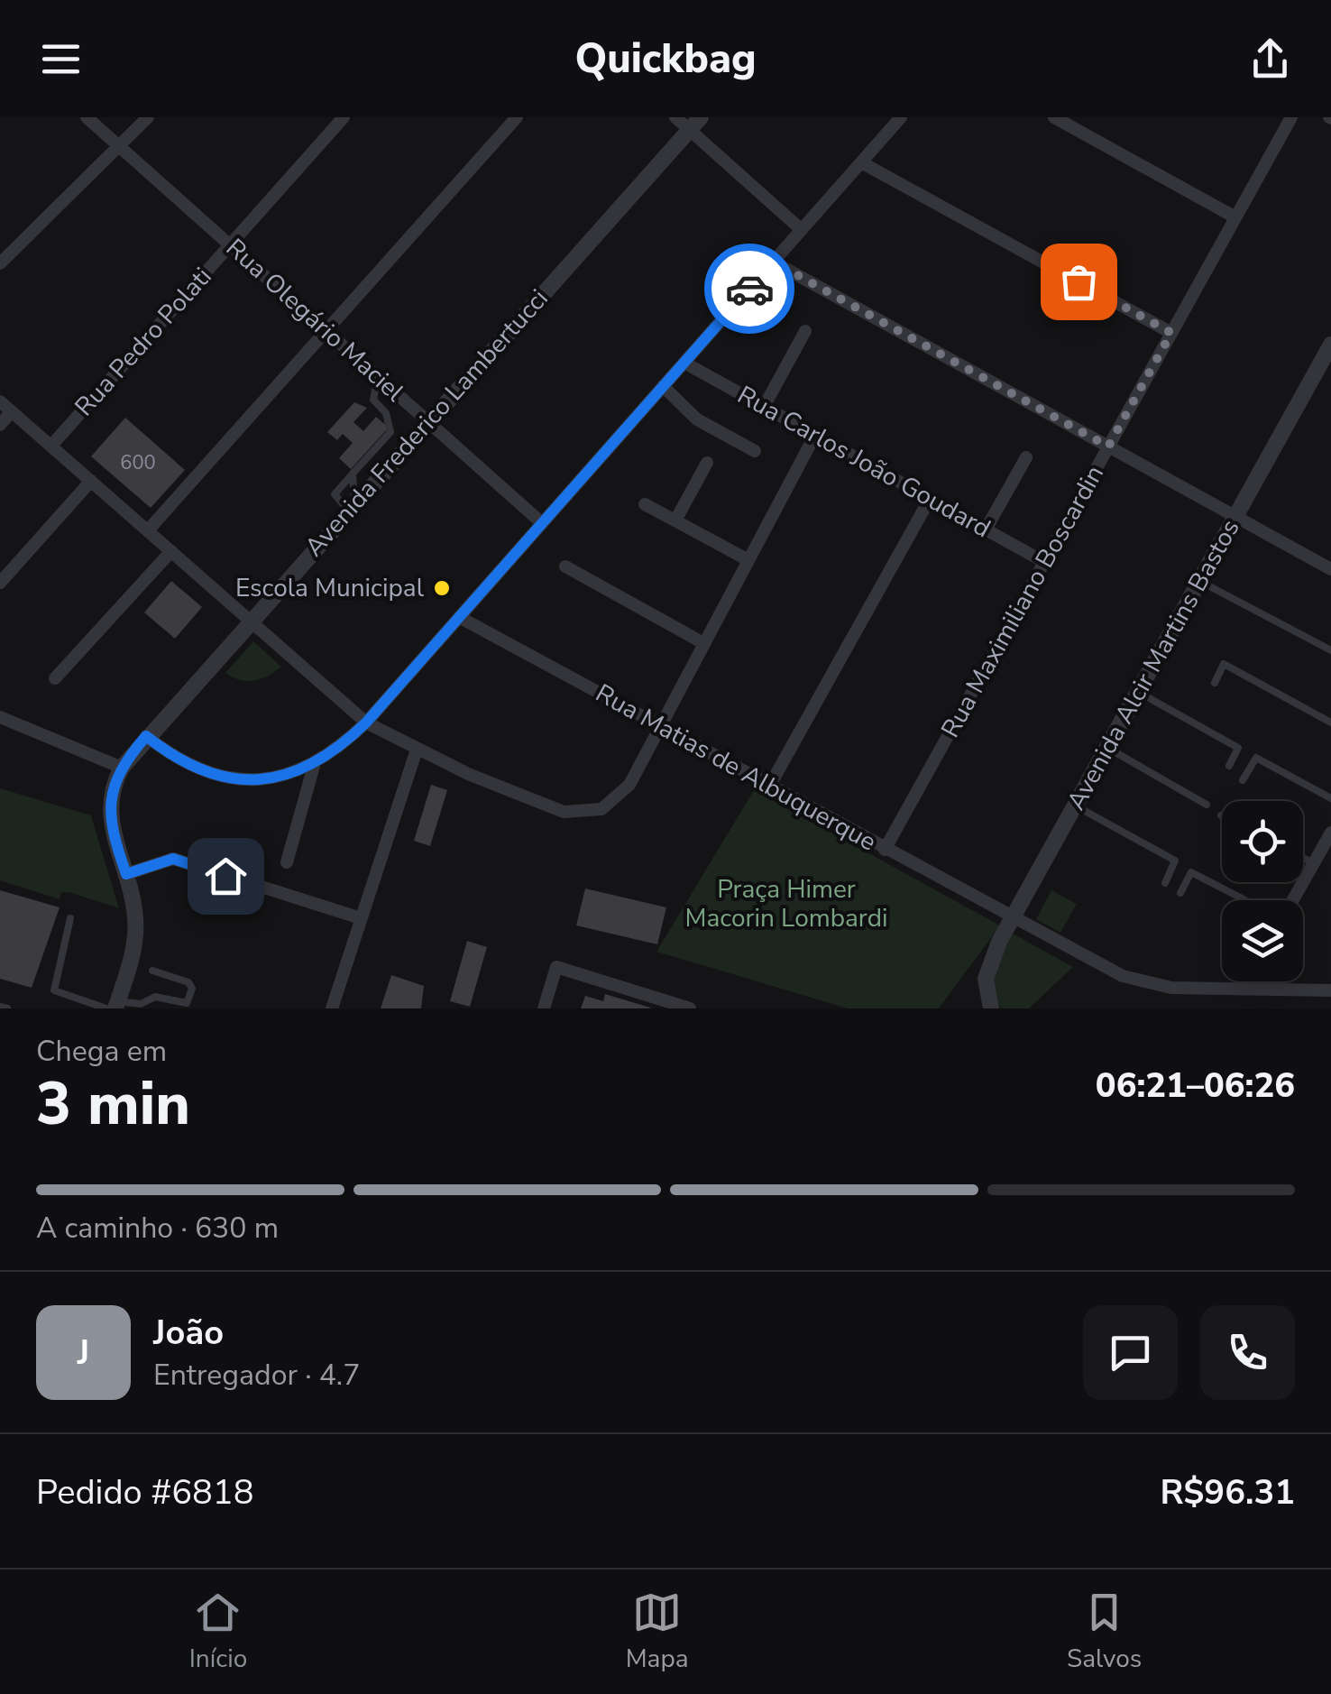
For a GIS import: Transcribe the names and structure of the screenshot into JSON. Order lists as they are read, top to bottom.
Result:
{
  "streets": {
    "street": [
      "Rua Olegário Maciel",
      "Rua Pedro Polati",
      "Avenida Frederico Lambertucci",
      "Rua Carlos João Goudard",
      "Rua Maximiliano Boscardin",
      "Avenida Alcir Martins Bastos",
      "Rua Matias de Albuquerque"
    ]
  },
  "crossings": [
    ["Rua Olegário Maciel", "Rua Pedro Polati"],
    ["Rua Olegário Maciel", "Avenida Frederico Lambertucci"],
    ["Rua Carlos João Goudard", "Rua Maximiliano Boscardin"],
    ["Rua Maximiliano Boscardin", "Rua Matias de Albuquerque"],
    ["Avenida Alcir Martins Bastos", "Rua Matias de Albuquerque"]
  ],
  "parks": ["Praça Himer Macorin Lombardi"],
  "places": ["Escola Municipal"],
  "house_numbers": ["600"],
  "page": {
    "header": "Quickbag",
    "heading": ["3 min", "Chega em", "06:21–06:26"],
    "panel": [
      "João",
      "Entregador · 4.7",
      "Pedido #6818",
      "R$96.31"
    ],
    "bar": "A caminho · 630 m",
    "round": "J",
    "tabs": ["Início", "Mapa", "Salvos"]
  }
}
